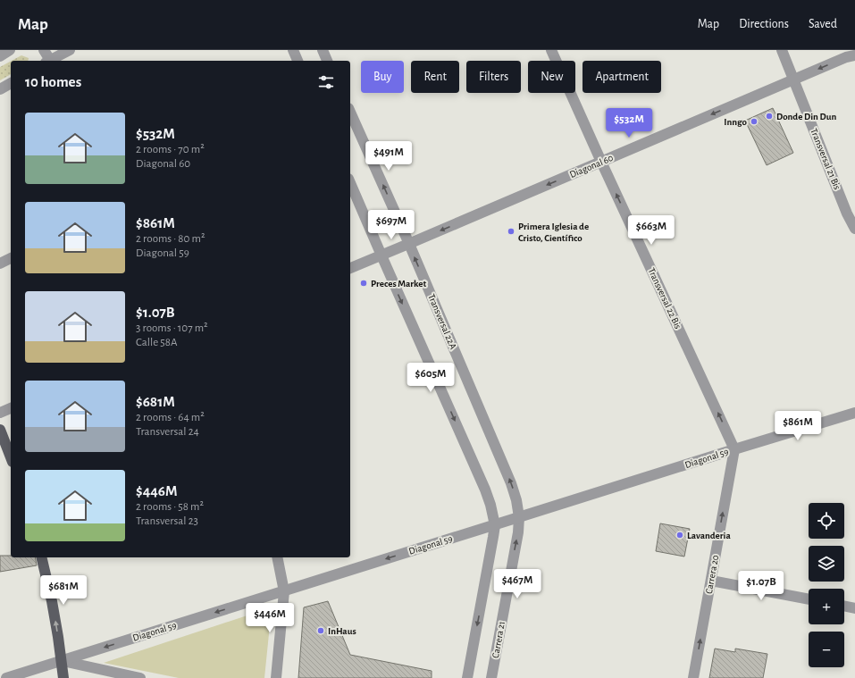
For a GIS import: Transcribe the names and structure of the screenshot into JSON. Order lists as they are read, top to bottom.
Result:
{
  "streets": {
    "street": [
      "Transversal 21 Bis",
      "Diagonal 60",
      "Transversal 22 Bis",
      "Transversal 22A",
      "Diagonal 59",
      "Carrera 20",
      "Carrera 21"
    ]
  },
  "crossings": [
    ["Transversal 21 Bis", "Diagonal 60"],
    ["Diagonal 60", "Transversal 22 Bis"],
    ["Diagonal 60", "Transversal 22A"],
    ["Transversal 22 Bis", "Diagonal 59"],
    ["Transversal 22 Bis", "Carrera 20"],
    ["Transversal 22A", "Diagonal 59"],
    ["Transversal 22A", "Carrera 21"],
    ["Diagonal 59", "Carrera 20"],
    ["Diagonal 59", "Carrera 21"]
  ],
  "one_way": [
    "Diagonal 60",
    "Transversal 22 Bis",
    "Diagonal 59",
    "Carrera 20"
  ],
  "places": [
    "Donde Din Dun",
    "Inngo",
    "Primera Iglesia de Cristo, Científico",
    "Preces Market",
    "Lavanderia",
    "InHaus"
  ],
  "page": {
    "header": "Map",
    "nav": ["Map", "Directions", "Saved"],
    "chip": [
      "Buy",
      "Rent",
      "Filters",
      "New",
      "Apartment"
    ],
    "heading": "10 homes",
    "list": [
      {
        "name": "$532M",
        "note": "2 rooms · 70 m² · Diagonal 60"
      },
      {
        "name": "$861M",
        "note": "2 rooms · 80 m² · Diagonal 59"
      },
      {
        "name": "$1.07B",
        "note": "3 rooms · 107 m² · Calle 58A"
      },
      {
        "name": "$681M",
        "note": "2 rooms · 64 m² · Transversal 24"
      },
      {
        "name": "$446M",
        "note": "2 rooms · 58 m² · Transversal 23"
      }
    ],
    "price": [
      "$532M",
      "$491M",
      "$697M",
      "$663M",
      "$605M",
      "$861M",
      "$467M",
      "$1.07B",
      "$681M",
      "$446M"
    ],
    "map_buttons": ["+", "−"]
  }
}
